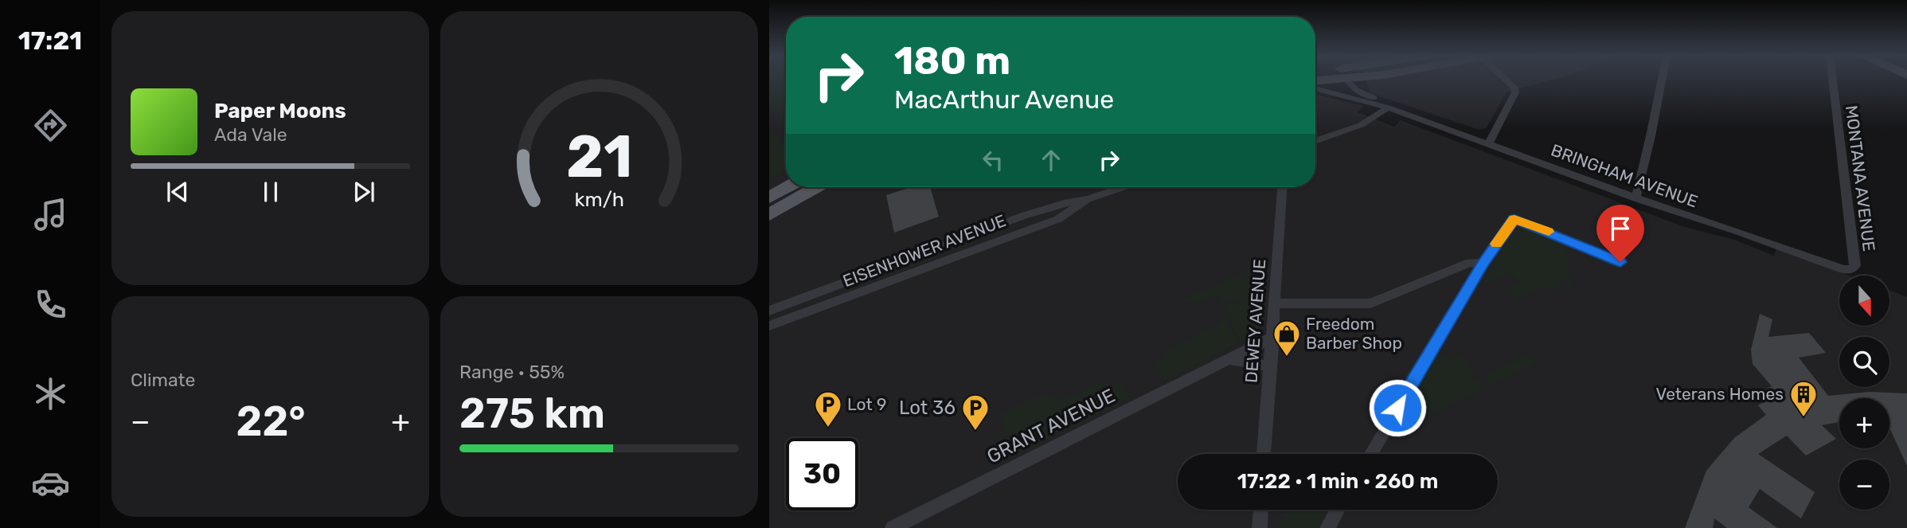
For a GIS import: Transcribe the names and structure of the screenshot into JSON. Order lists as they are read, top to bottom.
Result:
{
  "streets": {
    "street": [
      "BRINGHAM AVENUE",
      "MONTANA AVENUE",
      "EISENHOWER AVENUE",
      "DEWEY AVENUE",
      "GRANT AVENUE"
    ]
  },
  "crossings": [
    ["BRINGHAM AVENUE", "MONTANA AVENUE"],
    ["DEWEY AVENUE", "GRANT AVENUE"]
  ],
  "places": {
    "shop": ["Freedom Barber Shop"],
    "building": ["Veterans Homes"],
    "parking": ["Lot 9", "Lot 36"]
  },
  "north": "bottom",
  "page": {
    "tabs": "17:21",
    "turn": ["180 m", "MacArthur Avenue"],
    "song": ["Paper Moons", "Ada Vale"],
    "map_buttons": ["+", "−"],
    "tile": [
      "Climate",
      ["Range · 55%", "275 km"]
    ],
    "heat": ["−", "22°", "+"],
    "limit": "30",
    "trip": "17:22 · 1 min · 260 m",
    "gauge": ["21", "km/h"]
  }
}
